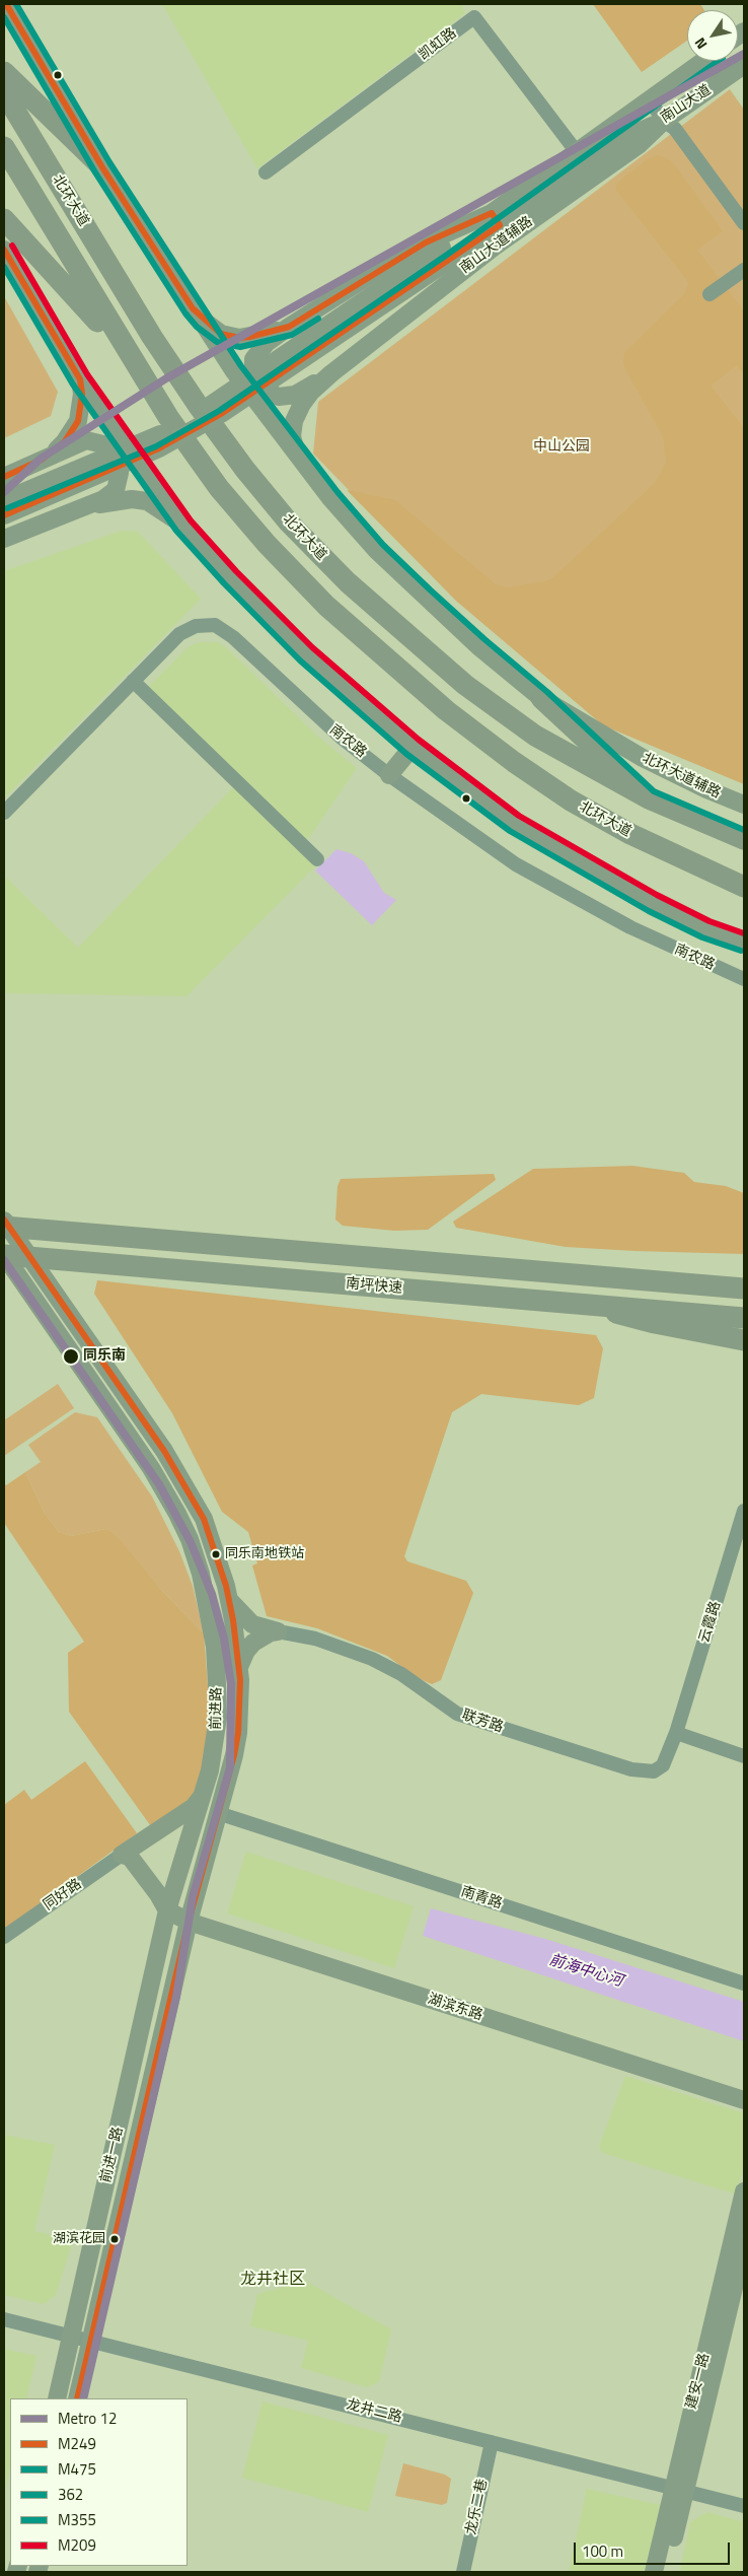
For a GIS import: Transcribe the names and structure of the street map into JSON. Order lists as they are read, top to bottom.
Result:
{
  "streets": {
    "highway": ["北环大道", "南坪快速"],
    "main road": [
      "南山大道",
      "南山大道辅路",
      "北环大道辅路",
      "前进路",
      "湖滨东路",
      "前进一路",
      "建安一路"
    ],
    "street": [
      "凯虹路",
      "南农路",
      "云霞路",
      "联芳路",
      "同好路",
      "南青路",
      "龙井二路",
      "龙乐二巷"
    ]
  },
  "crossings": [
    ["凯虹路", "南山大道"],
    ["南山大道", "南山大道辅路"],
    ["南坪快速", "前进路"],
    ["云霞路", "联芳路"],
    ["前进路", "南青路"],
    ["前进路", "湖滨东路"],
    ["前进路", "前进一路"],
    ["湖滨东路", "前进一路"],
    ["前进一路", "龙井二路"],
    ["建安一路", "龙井二路"],
    ["龙井二路", "龙乐二巷"]
  ],
  "districts": ["龙井社区"],
  "water": ["前海中心河"],
  "parks": ["中山公园"],
  "places": ["同乐南", "同乐南地铁站", "湖滨花园"],
  "lines": [
    "transit line M249",
    "transit line 362",
    "transit line M475",
    "metro line 12",
    "transit line M209",
    "transit line M355"
  ],
  "legend": [
    "Metro 12",
    "M249",
    "M475",
    "362",
    "M355",
    "M209"
  ],
  "scale_bar": "100 m",
  "north": "bottom left"
}
